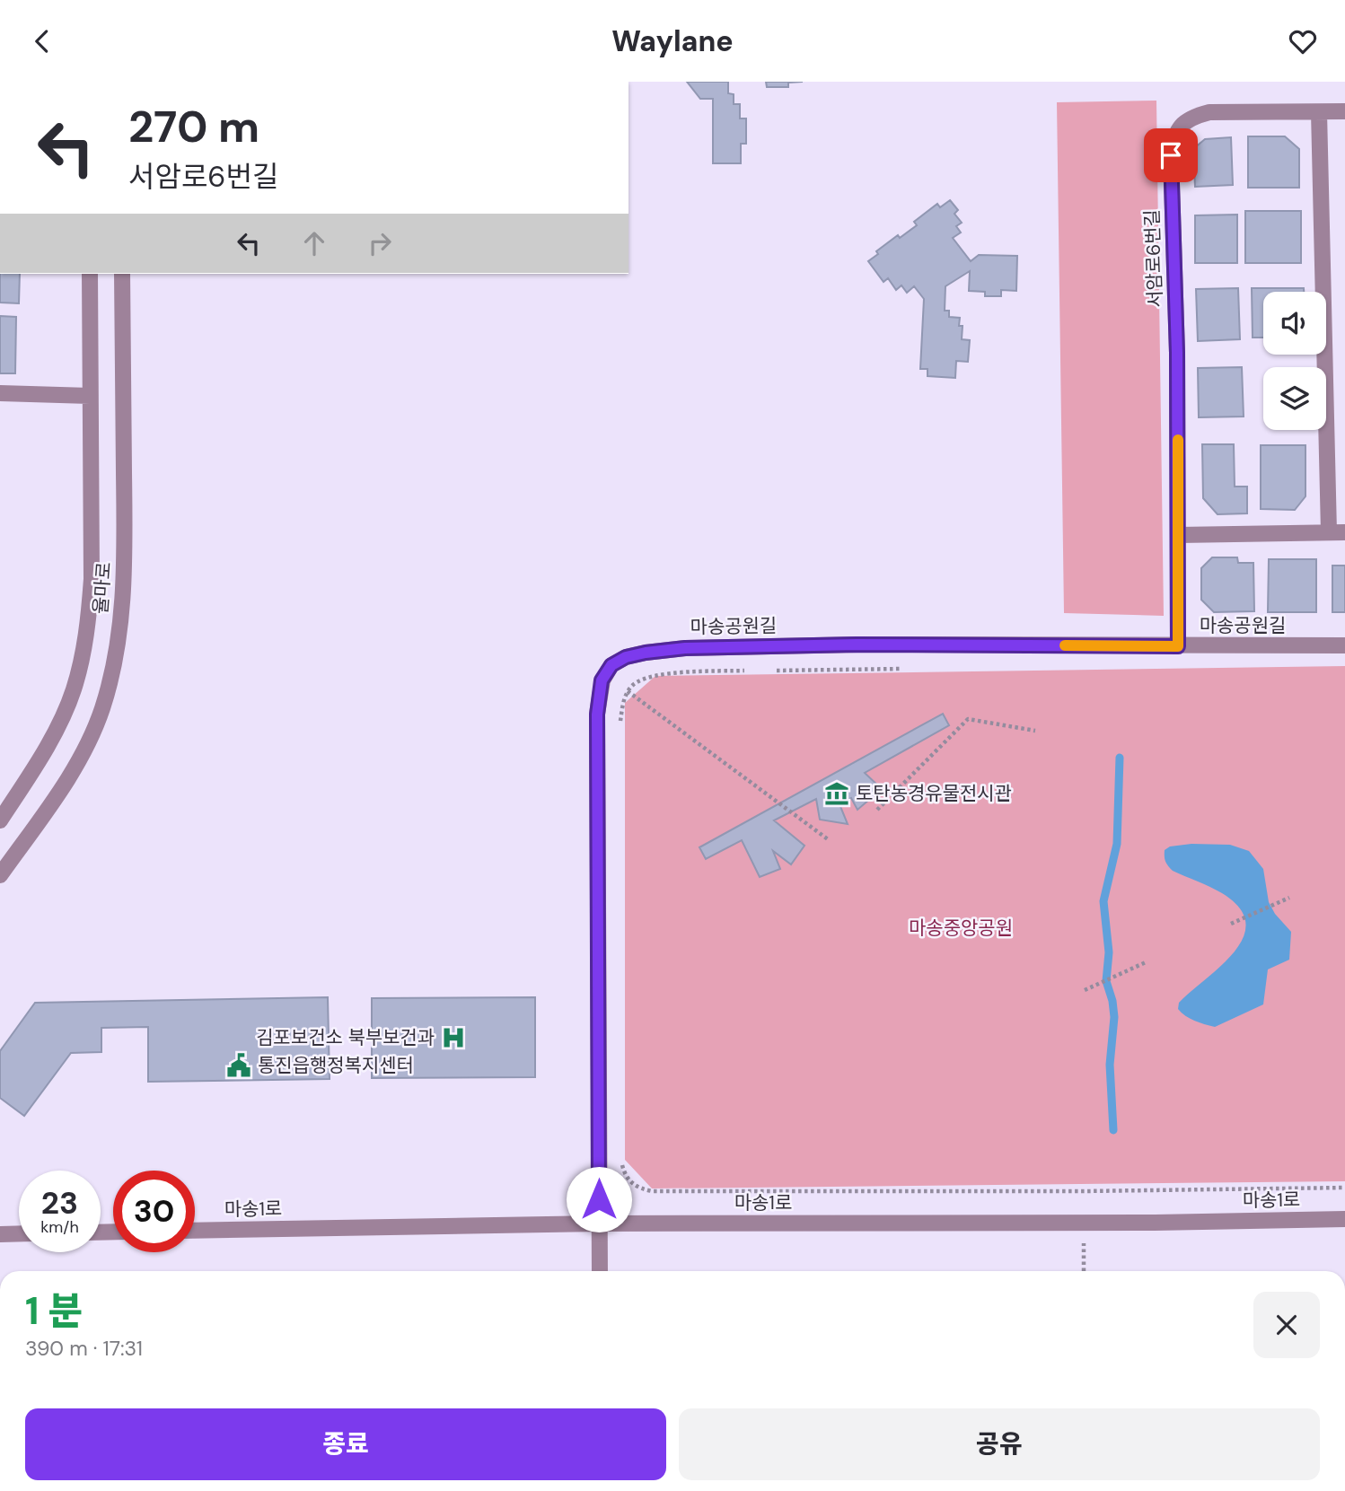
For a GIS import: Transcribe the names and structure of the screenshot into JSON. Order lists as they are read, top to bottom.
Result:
{
  "streets": {
    "street": [
      "서암로6번길",
      "율마로",
      "마송공원길",
      "마송1로"
    ]
  },
  "crossings": [
    ["서암로6번길", "마송공원길"],
    ["마송공원길", "마송1로"]
  ],
  "parks": ["마송중앙공원"],
  "places": {
    "museum": ["토탄농경유물전시관"],
    "hospital": ["김포보건소 북부보건과"],
    "public building": ["통진읍행정복지센터"]
  },
  "page": {
    "header": "Waylane",
    "turn": ["270 m", "서암로6번길"],
    "speed": "23 km/h",
    "limit": "30",
    "heading": ["1 분", "390 m · 17:31"],
    "buttons": ["종료", "공유"]
  }
}
